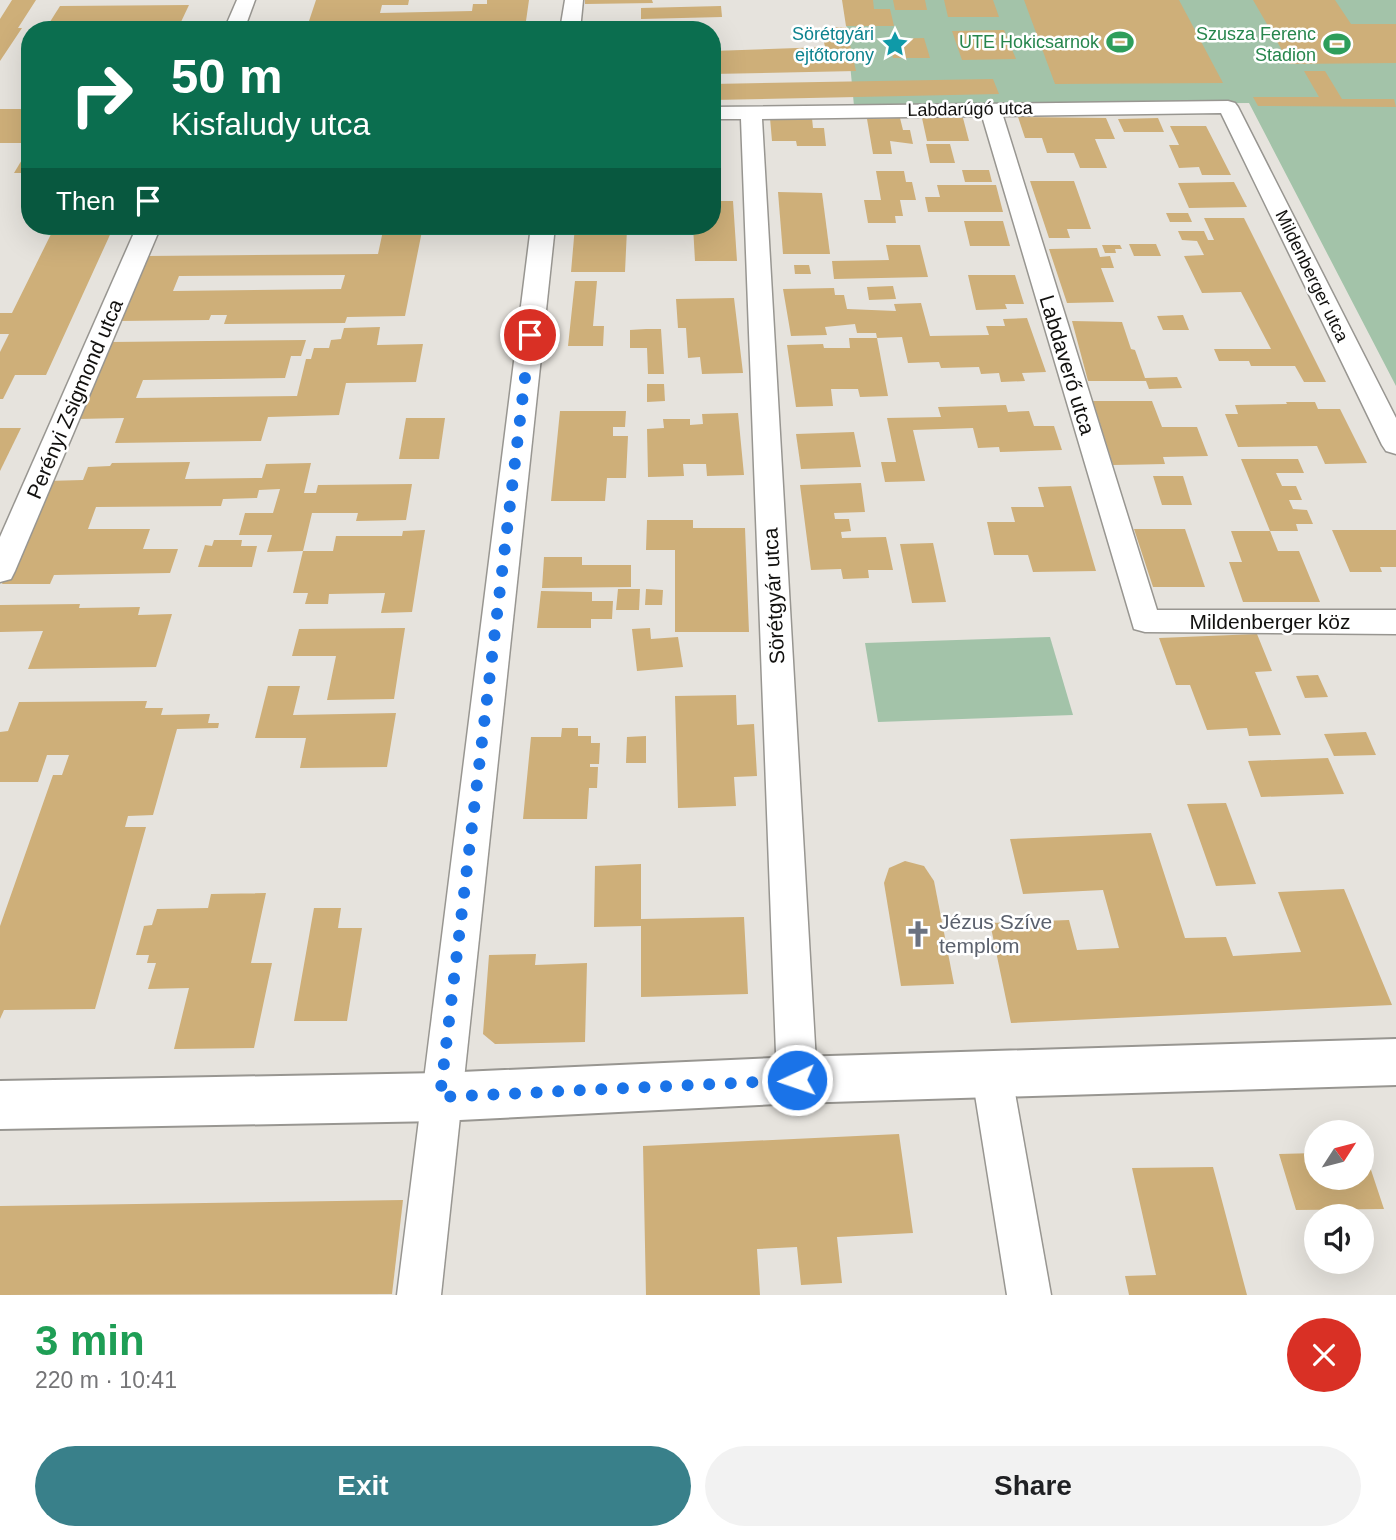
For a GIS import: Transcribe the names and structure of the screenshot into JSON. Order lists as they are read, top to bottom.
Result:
{
  "streets": {
    "street": [
      "Labdarúgó utca",
      "Mildenberger utca",
      "Labdaverő utca",
      "Perényi Zsigmond utca",
      "Sörétgyár utca",
      "Mildenberger köz"
    ]
  },
  "crossings": [
    ["Labdarúgó utca", "Mildenberger utca"],
    ["Labdarúgó utca", "Labdaverő utca"],
    ["Labdarúgó utca", "Sörétgyár utca"],
    ["Labdaverő utca", "Mildenberger köz"]
  ],
  "places": {
    "sports": ["UTE Hokicsarnok", "Szusza Ferenc Stadion"],
    "place": ["Sörétgyári ejtőtorony"],
    "church": ["Jézus Szíve templom"]
  },
  "north": "top right",
  "page": {
    "turn": ["50 m", "Kisfaludy utca"],
    "then": "Then",
    "heading": ["3 min", "220 m · 10:41"],
    "buttons": ["Exit", "Share"]
  }
}
